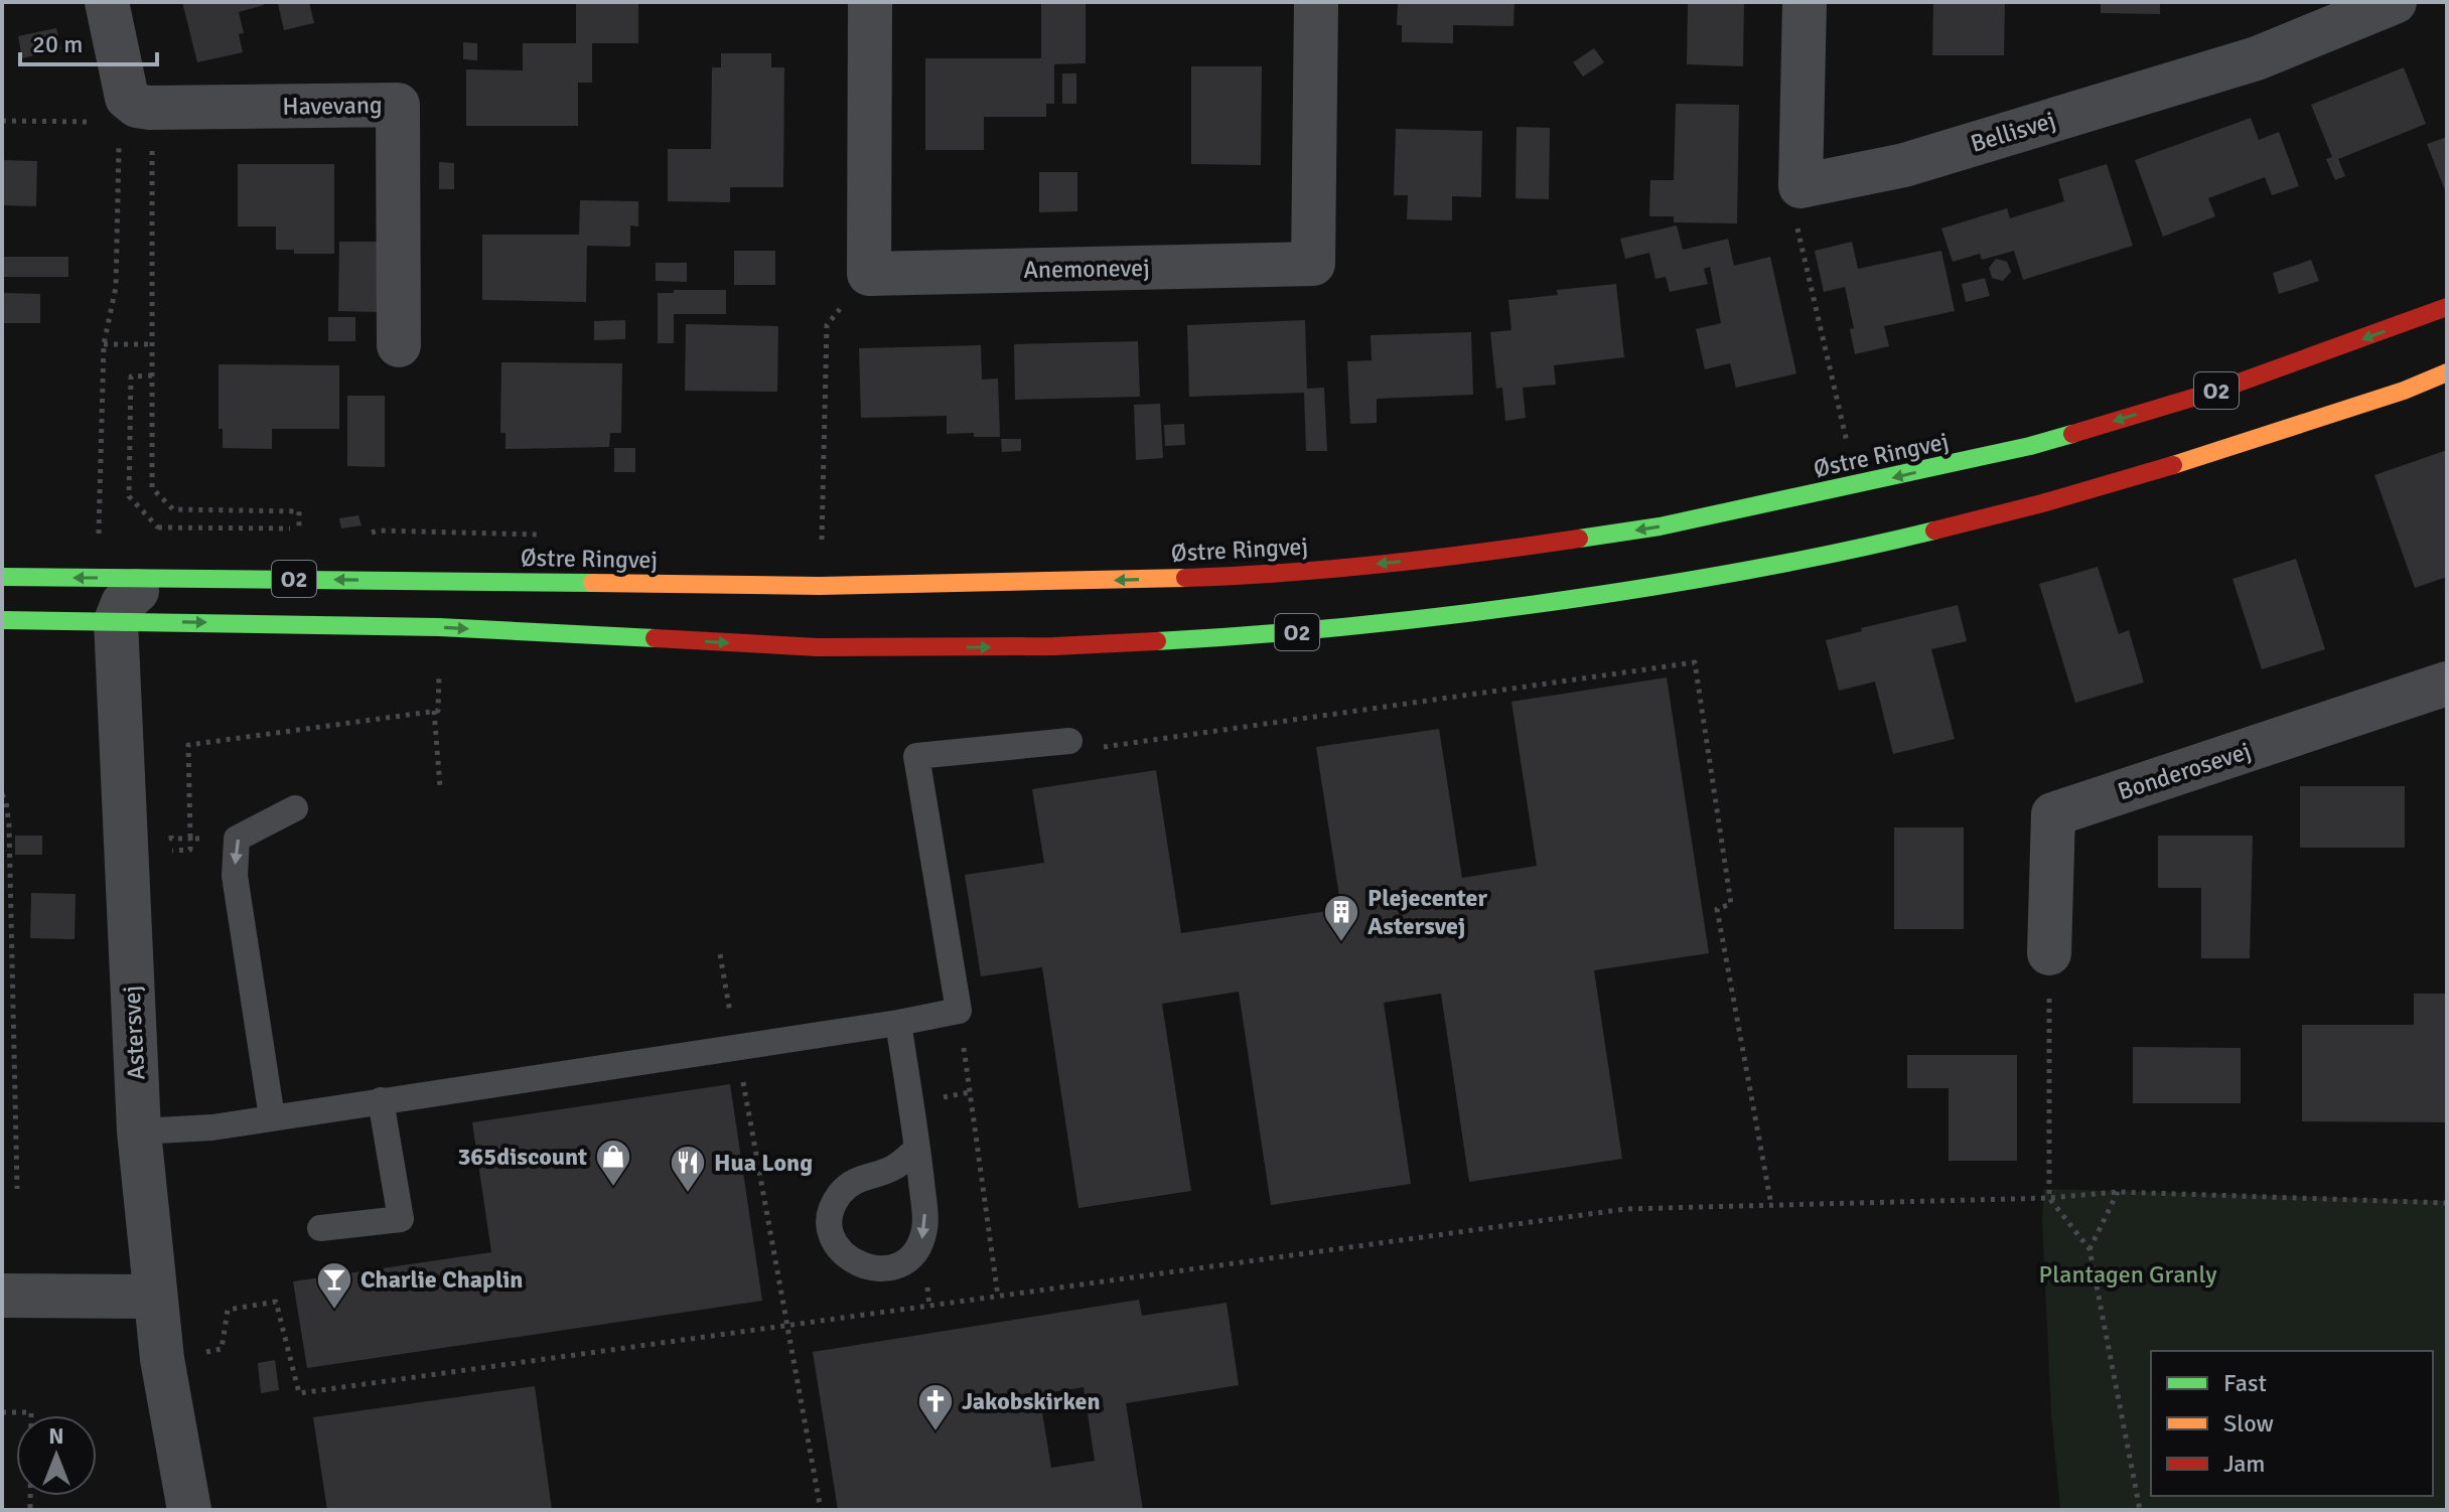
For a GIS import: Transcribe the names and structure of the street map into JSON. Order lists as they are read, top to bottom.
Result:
{
  "streets": {
    "main road": ["O2", "Østre Ringvej"],
    "street": [
      "Havevang",
      "Bellisvej",
      "Anemonevej",
      "Bonderosevej",
      "Astersvej"
    ]
  },
  "crossings": [
    ["O2", "Astersvej"]
  ],
  "parks": ["Plantagen Granly"],
  "places": {
    "building": ["Plejecenter Astersvej"],
    "shop": ["365discount"],
    "restaurant": ["Hua Long"],
    "bar": ["Charlie Chaplin"],
    "church": ["Jakobskirken"]
  },
  "legend": ["Fast", "Slow", "Jam"],
  "scale_bar": "20 m",
  "north": "top"
}
